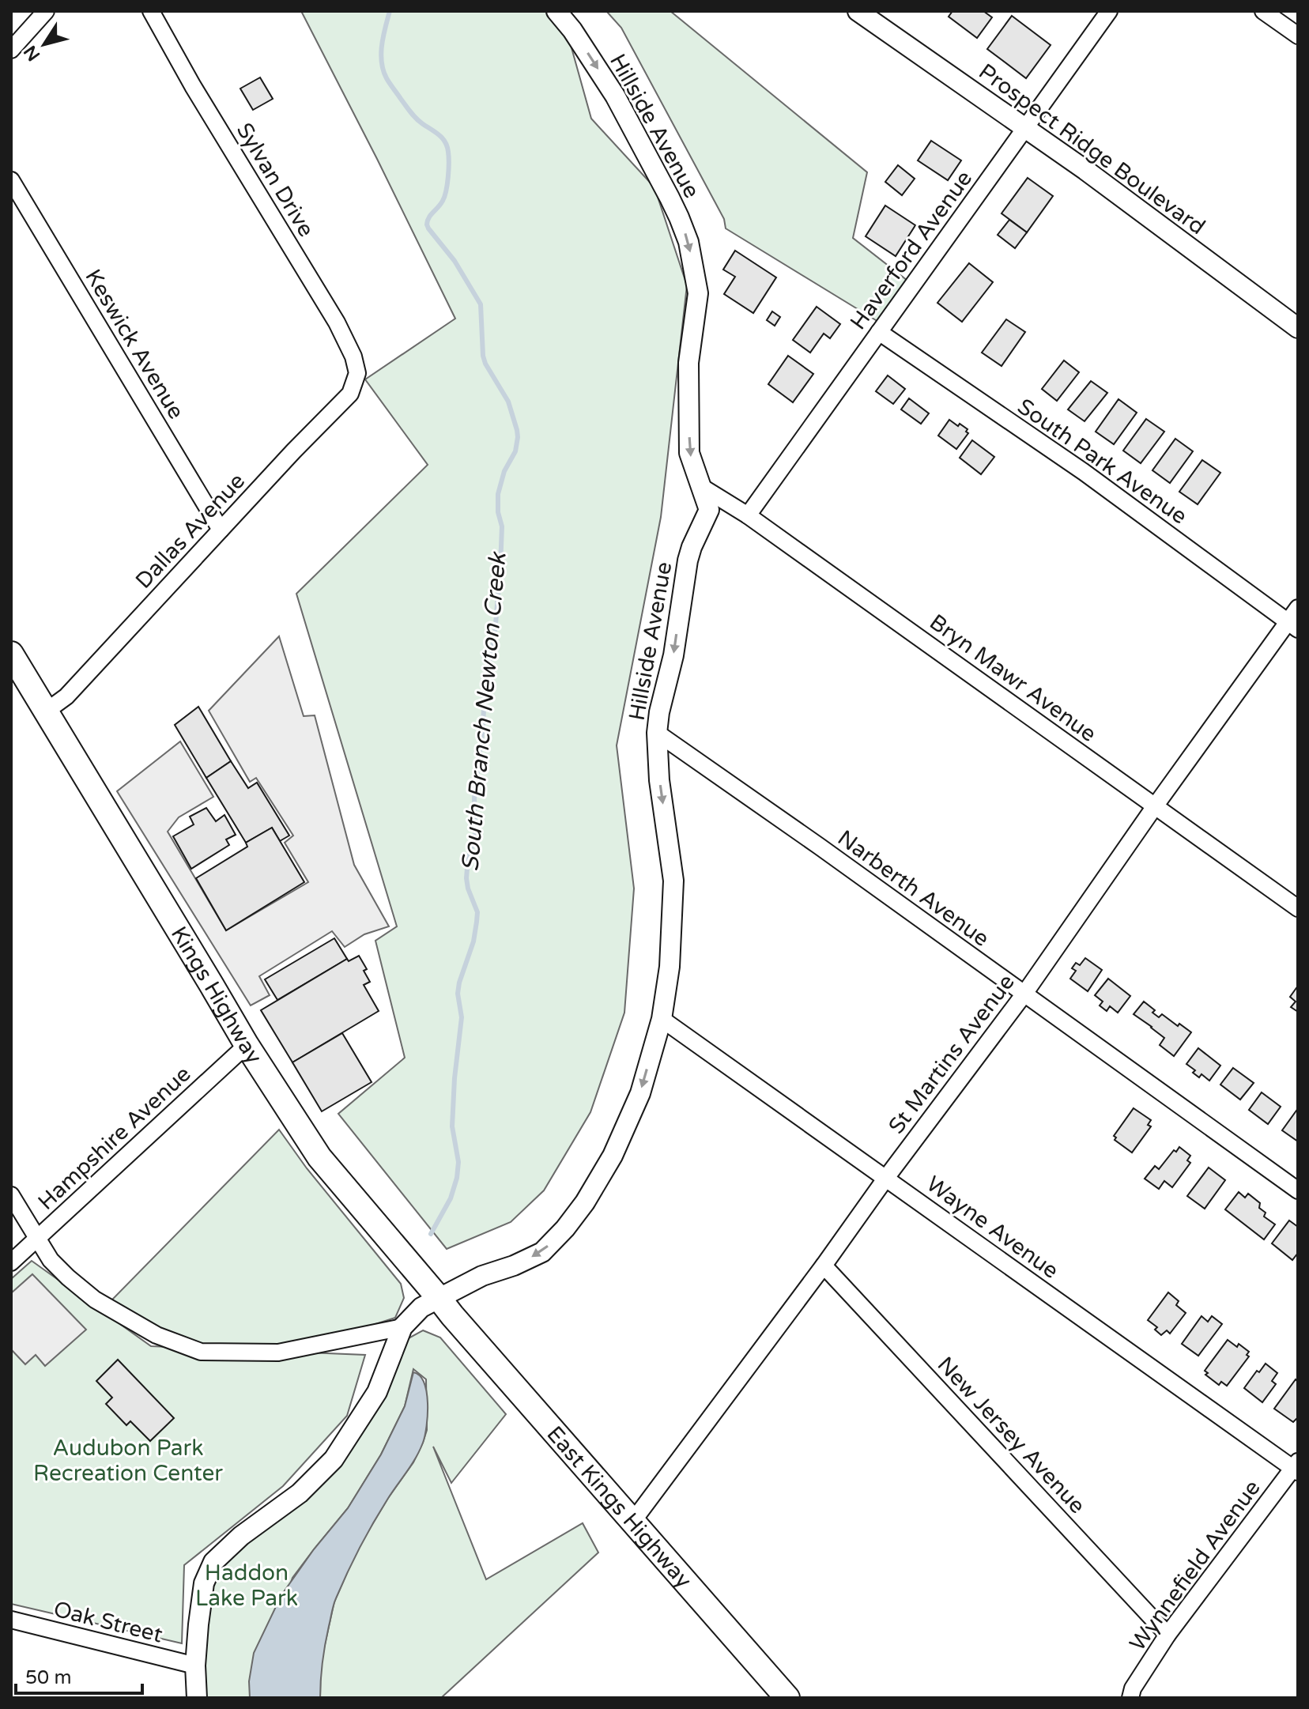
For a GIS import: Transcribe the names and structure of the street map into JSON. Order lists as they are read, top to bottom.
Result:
{
  "streets": {
    "main road": ["Kings Highway", "East Kings Highway"],
    "street": [
      "Hillside Avenue",
      "Prospect Ridge Boulevard",
      "Sylvan Drive",
      "Haverford Avenue",
      "Keswick Avenue",
      "South Park Avenue",
      "Dallas Avenue",
      "Bryn Mawr Avenue",
      "Narberth Avenue",
      "St Martins Avenue",
      "Hampshire Avenue",
      "Wayne Avenue",
      "New Jersey Avenue",
      "Wynnefield Avenue",
      "Oak Street"
    ]
  },
  "crossings": [
    ["Hillside Avenue", "Bryn Mawr Avenue"],
    ["Hillside Avenue", "Narberth Avenue"],
    ["Hillside Avenue", "Kings Highway"],
    ["Hillside Avenue", "Wayne Avenue"],
    ["Hillside Avenue", "East Kings Highway"],
    ["Prospect Ridge Boulevard", "Haverford Avenue"],
    ["Sylvan Drive", "Dallas Avenue"],
    ["Haverford Avenue", "South Park Avenue"],
    ["Haverford Avenue", "Bryn Mawr Avenue"],
    ["Keswick Avenue", "Dallas Avenue"],
    ["South Park Avenue", "St Martins Avenue"],
    ["Dallas Avenue", "Kings Highway"],
    ["Bryn Mawr Avenue", "St Martins Avenue"],
    ["Narberth Avenue", "St Martins Avenue"],
    ["Kings Highway", "Hampshire Avenue"],
    ["Kings Highway", "East Kings Highway"],
    ["St Martins Avenue", "Wayne Avenue"],
    ["St Martins Avenue", "New Jersey Avenue"],
    ["St Martins Avenue", "East Kings Highway"],
    ["Wayne Avenue", "Wynnefield Avenue"],
    ["New Jersey Avenue", "Wynnefield Avenue"]
  ],
  "one_way": ["Hillside Avenue"],
  "water": ["South Branch Newton Creek"],
  "parks": ["Audubon Park Recreation Center", "Haddon Lake Park"],
  "scale_bar": "50 m",
  "north": "bottom left"
}
